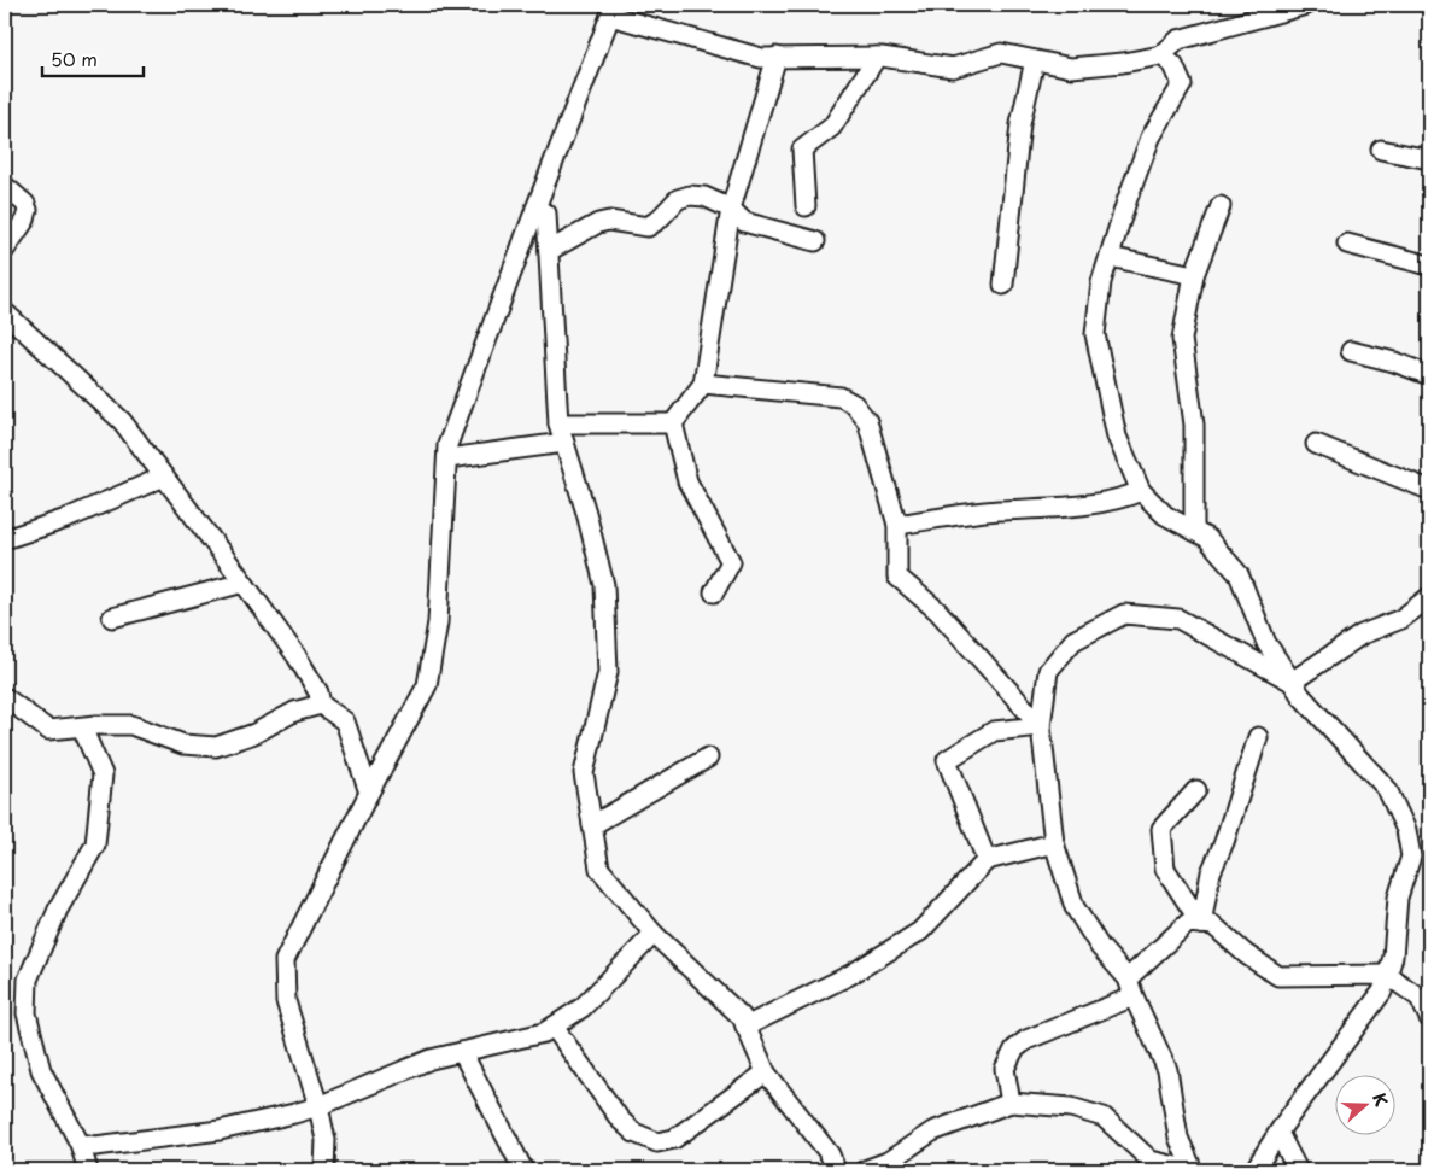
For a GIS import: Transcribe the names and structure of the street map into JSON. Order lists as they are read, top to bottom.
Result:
{
  "scale_bar": "50 m",
  "north": "right"
}
